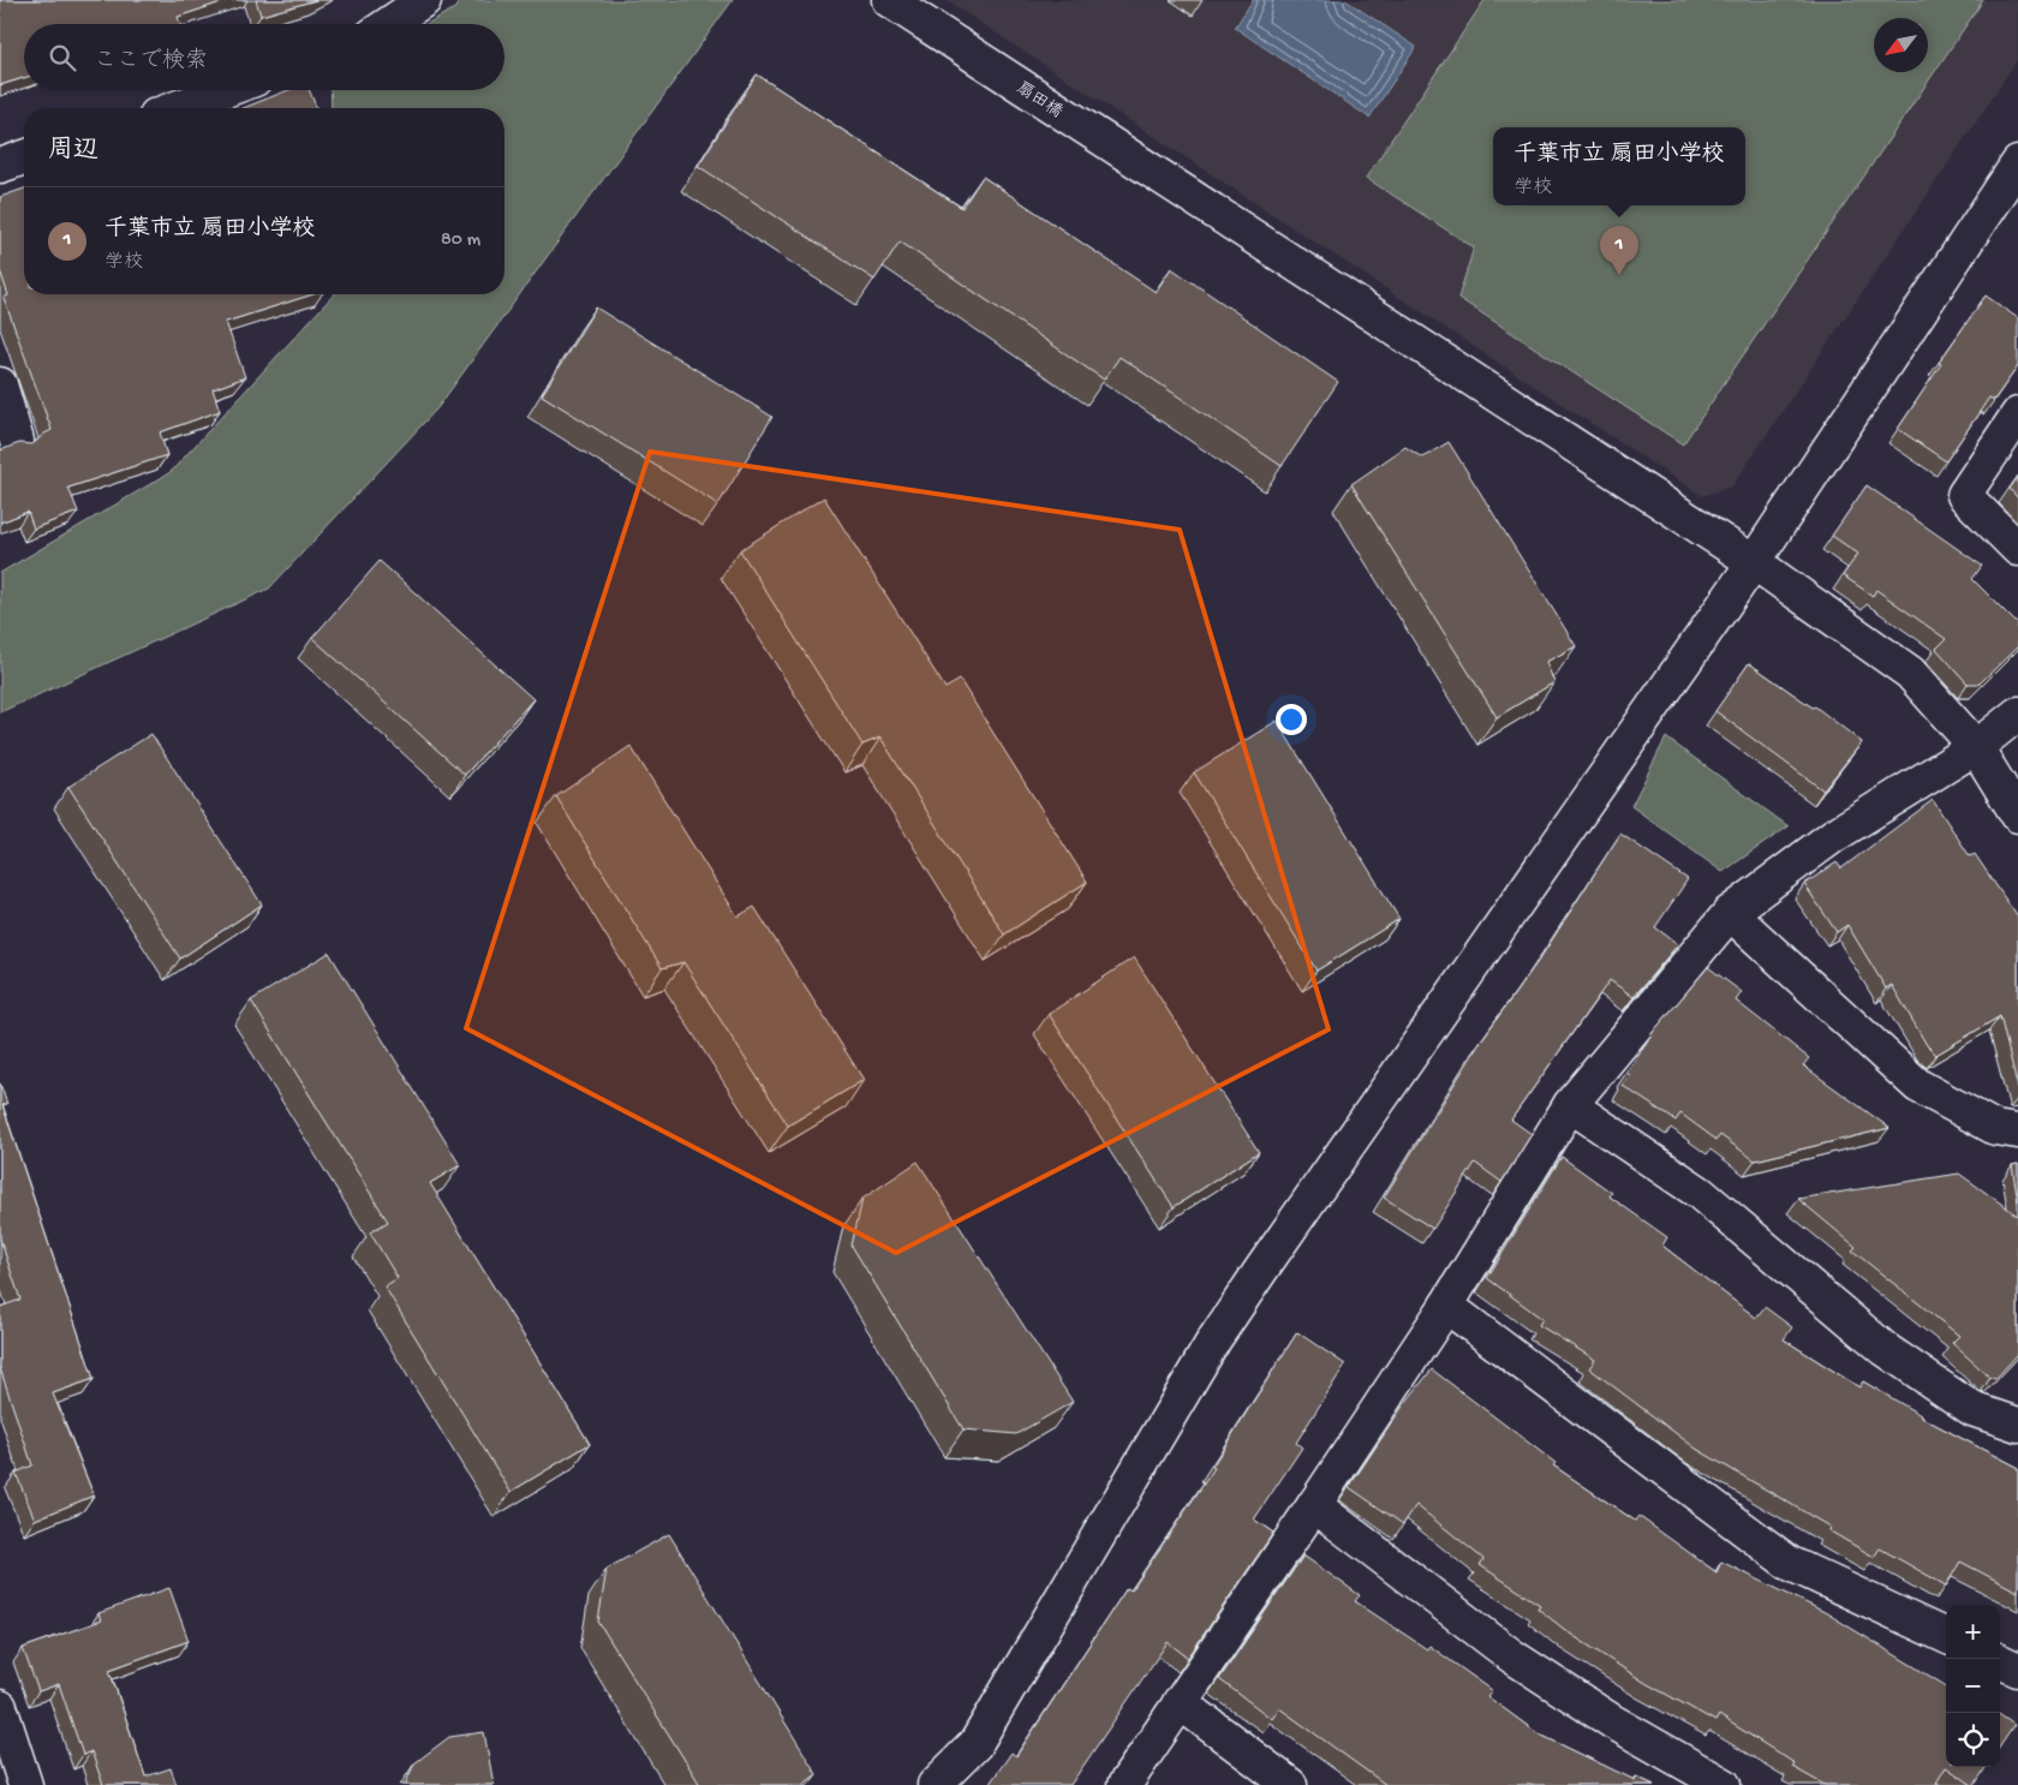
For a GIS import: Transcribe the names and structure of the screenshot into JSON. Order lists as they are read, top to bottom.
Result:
{
  "streets": {
    "street": ["扇田橋"]
  },
  "north": "bottom left",
  "page": {
    "search": "ここで検索",
    "heading": "周辺",
    "popup": ["千葉市立 扇田小学校", "学校"],
    "list": [
      {
        "mark": "1",
        "name": "千葉市立 扇田小学校",
        "note": "学校",
        "value": "80 m"
      }
    ],
    "pins": "1",
    "map_buttons": ["+", "−"]
  }
}
